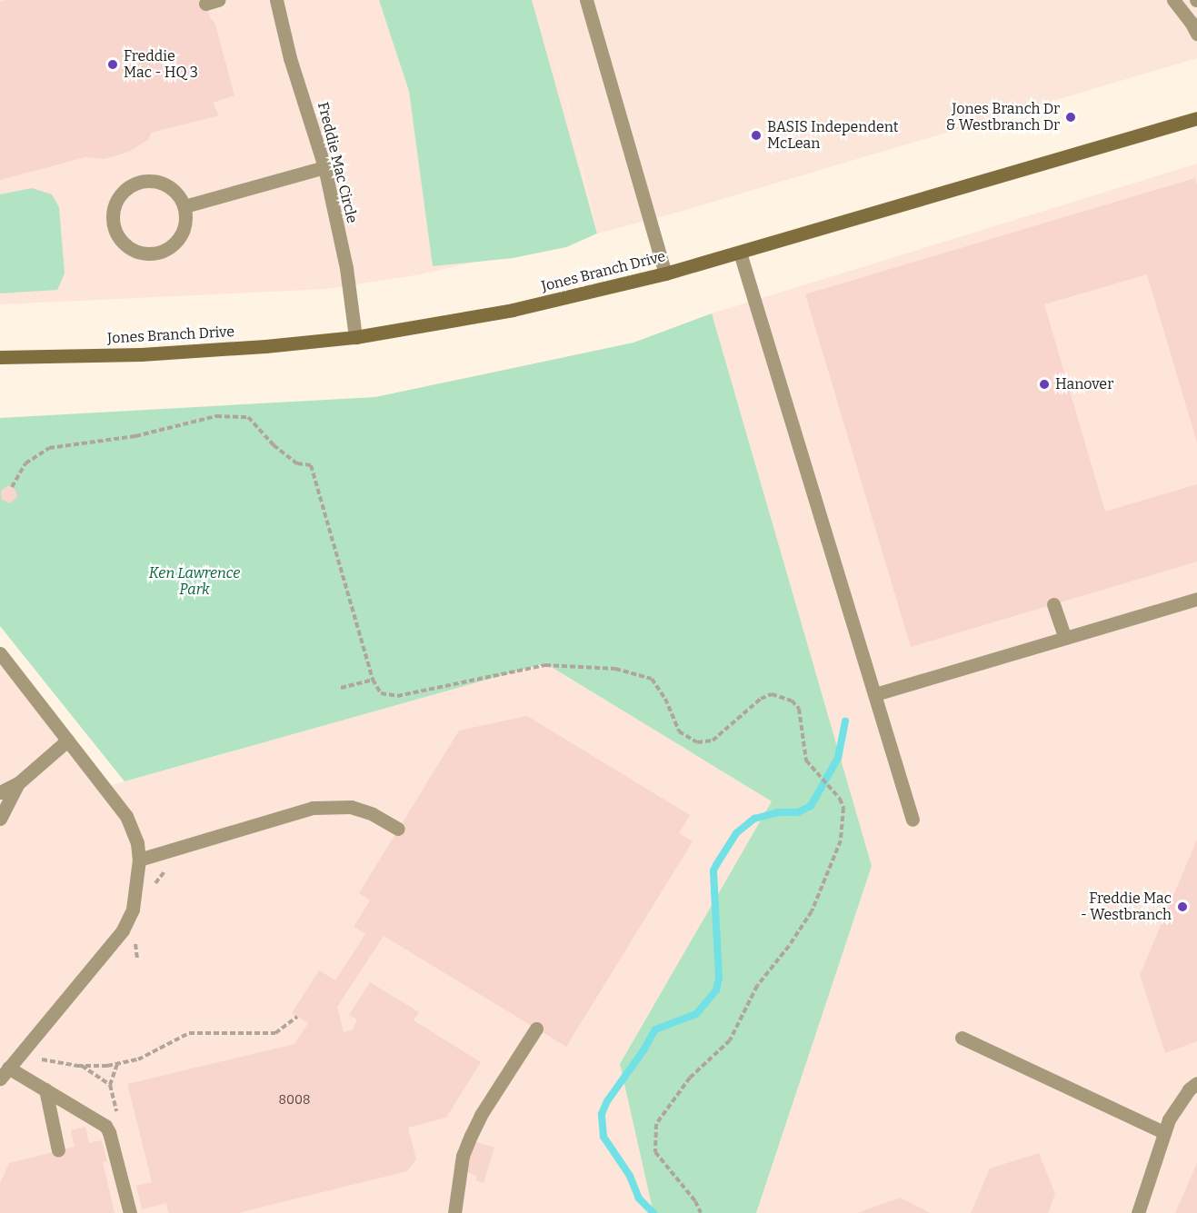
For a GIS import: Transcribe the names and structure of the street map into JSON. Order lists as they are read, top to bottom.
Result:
{
  "streets": {
    "main road": ["Jones Branch Drive"],
    "street": ["Freddie Mac Circle"]
  },
  "crossings": [
    ["Freddie Mac Circle", "Jones Branch Drive"]
  ],
  "parks": ["Ken Lawrence Park"],
  "places": [
    "Freddie Mac - HQ 3",
    "Jones Branch Dr & Westbranch Dr",
    "BASIS Independent McLean",
    "Hanover",
    "Freddie Mac - Westbranch"
  ],
  "house_numbers": ["8008"]
}
